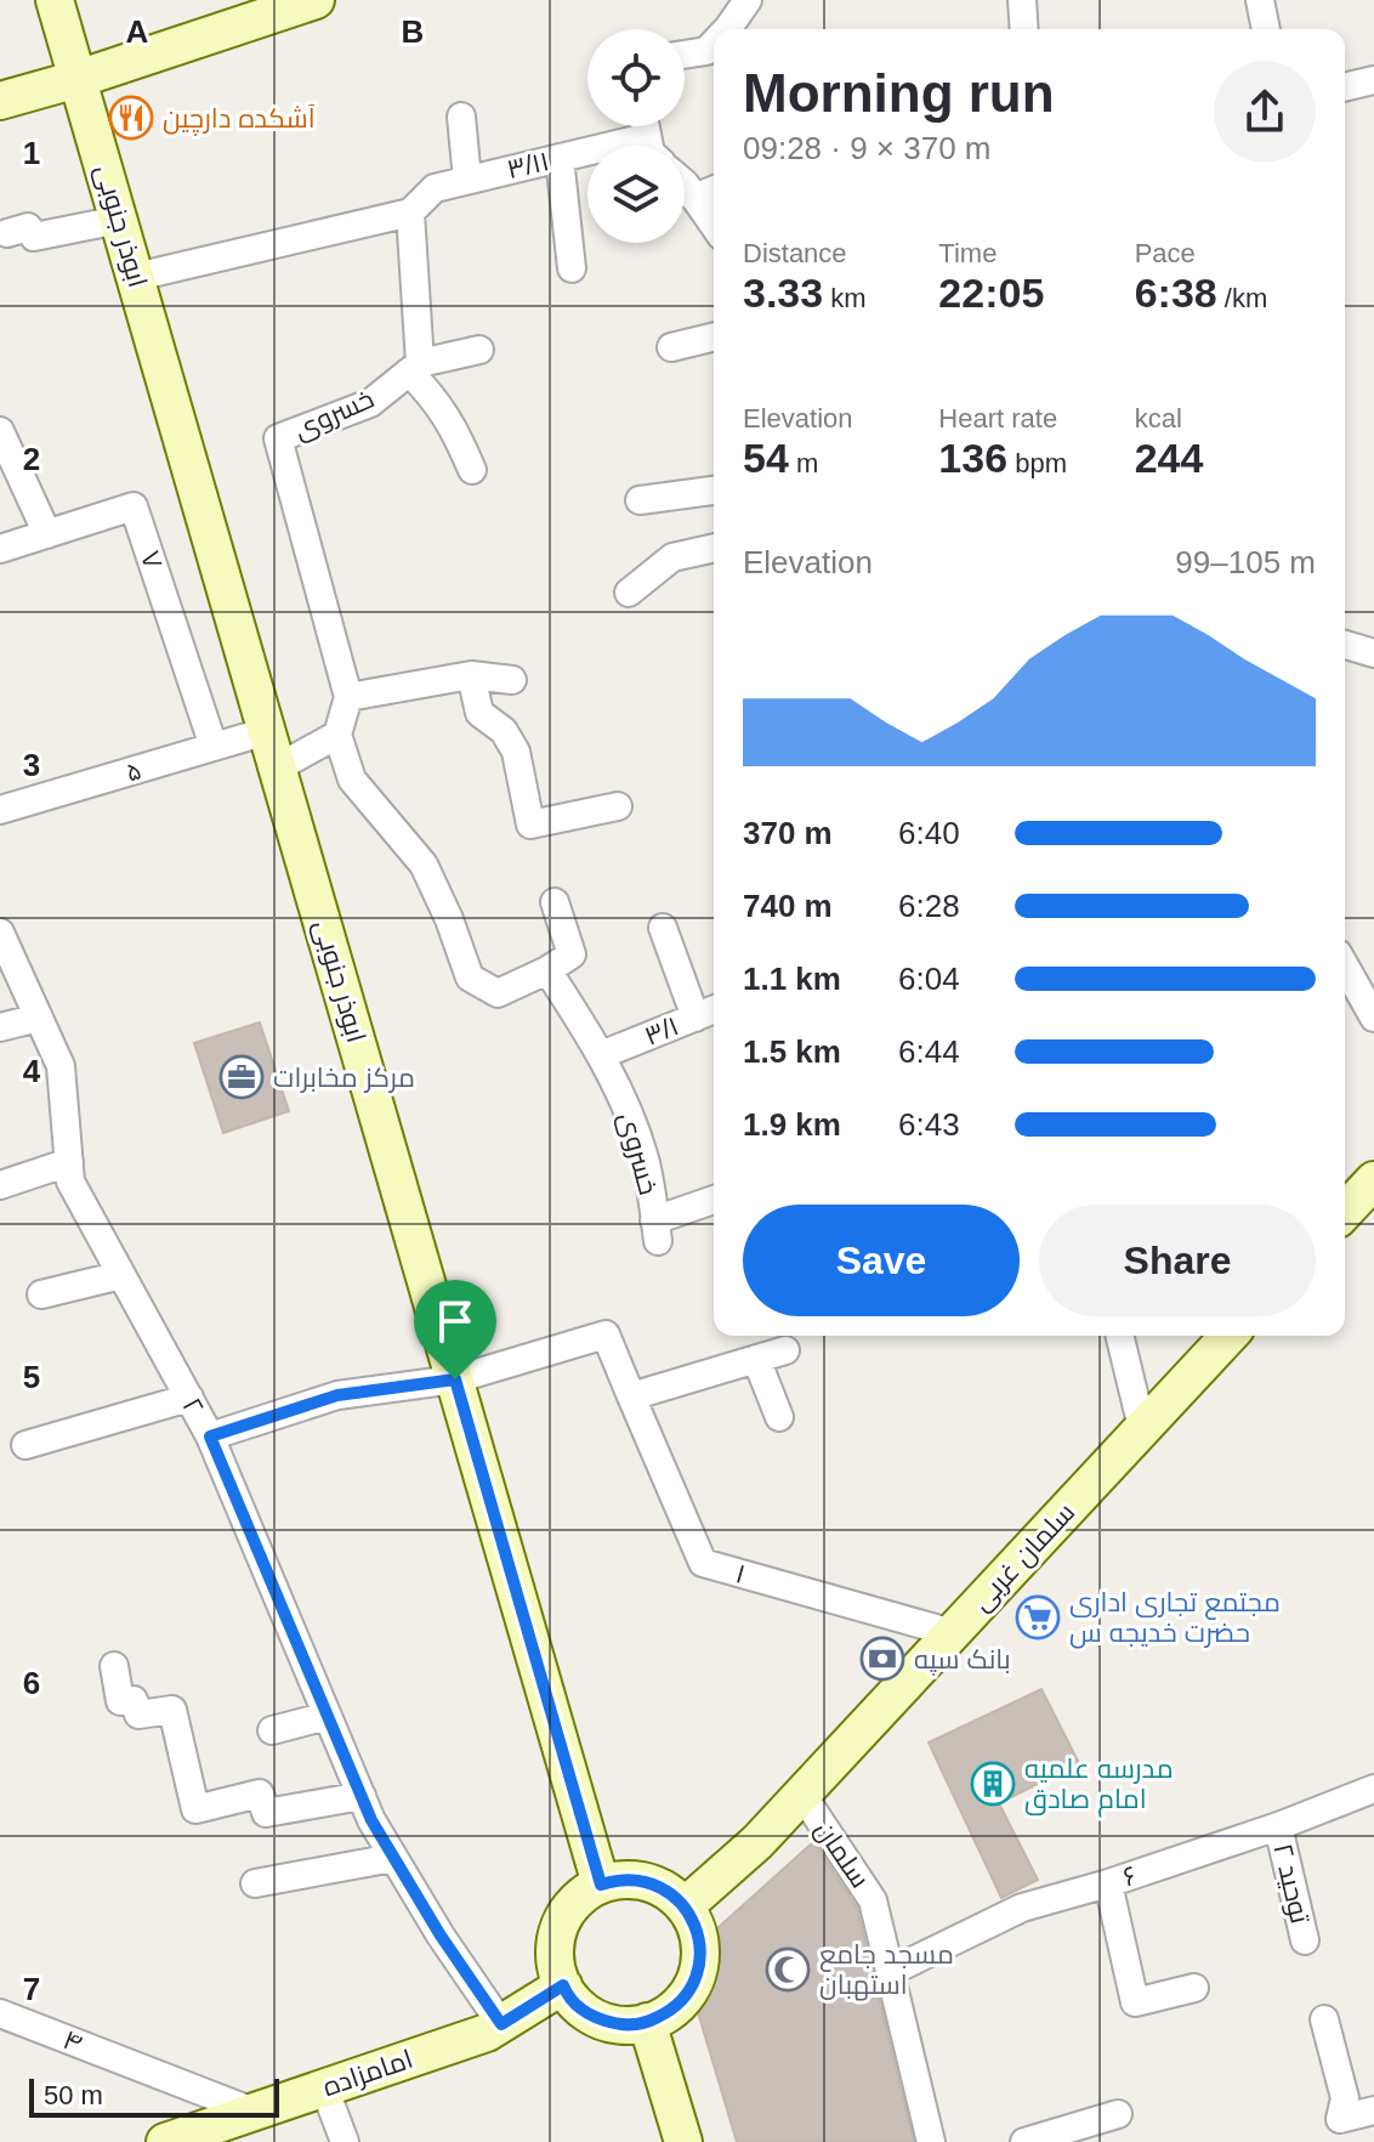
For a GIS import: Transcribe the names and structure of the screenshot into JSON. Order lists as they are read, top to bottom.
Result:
{
  "streets": {
    "street": [
      "۳/۱۱",
      "ابوذر جنوبی",
      "خسروی",
      "۷",
      "۵",
      "۳/۱",
      "۲",
      "سلمان غربی",
      "۱",
      "سلمان",
      "۶",
      "توحید ۲",
      "۴",
      "امامزاده"
    ]
  },
  "crossings": [
    ["ابوذر جنوبی", "۵"],
    ["ابوذر جنوبی", "سلمان غربی"],
    ["ابوذر جنوبی", "امامزاده"],
    ["خسروی", "۳/۱"],
    ["۷", "۵"],
    ["۲", "امامزاده"],
    ["سلمان غربی", "۱"],
    ["سلمان غربی", "سلمان"],
    ["سلمان غربی", "امامزاده"],
    ["سلمان", "۶"],
    ["۶", "توحید ۲"],
    ["۴", "امامزاده"]
  ],
  "places": {
    "restaurant": ["آشکده دارچین"],
    "office": ["مرکز مخابرات"],
    "supermarket": ["مجتمع تجاری اداری حضرت خدیجه س"],
    "bank": ["بانک سپه"],
    "building": ["مدرسه علمیه امام صادق"],
    "mosque": ["مسجد جامع استهبان"]
  },
  "scale_bar": "50 m",
  "page": {
    "heading": ["Morning run", "09:28 · 9 × 370 m"],
    "stats": [
      ["Distance", "3.33 km"],
      ["Time", "22:05"],
      ["Pace", "6:38 /km"],
      ["Elevation", "54 m"],
      ["Heart rate", "136 bpm"],
      ["kcal", "244"]
    ],
    "chart": ["Elevation", "99–105 m"],
    "list": [
      {
        "name": "370 m",
        "note": "6:40"
      },
      {
        "name": "740 m",
        "note": "6:28"
      },
      {
        "name": "1.1 km",
        "note": "6:04"
      },
      {
        "name": "1.5 km",
        "note": "6:44"
      },
      {
        "name": "1.9 km",
        "note": "6:43"
      }
    ],
    "buttons": ["Save", "Share"],
    "scale": "50 m"
  },
  "grid": {
    "columns": ["A", "B"],
    "rows": [
      "1",
      "2",
      "3",
      "4",
      "5",
      "6",
      "7"
    ]
  }
}
